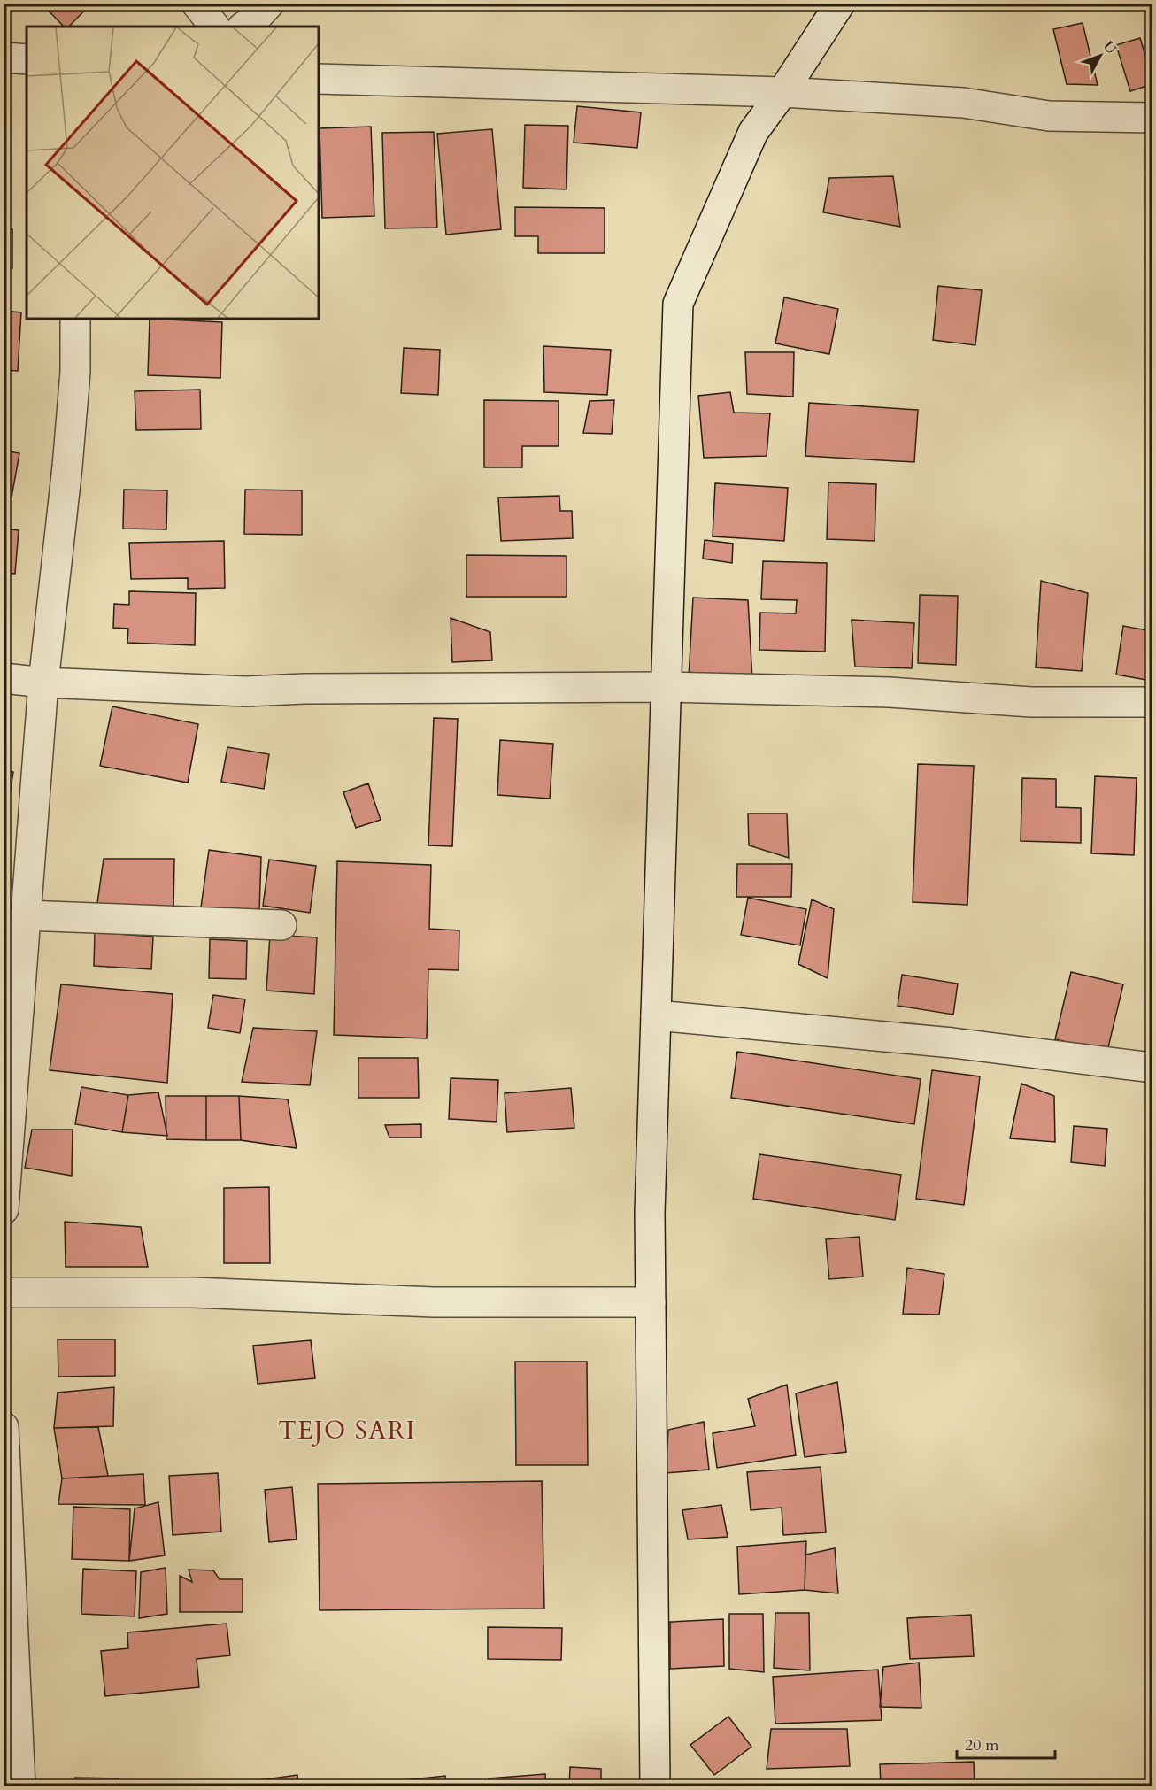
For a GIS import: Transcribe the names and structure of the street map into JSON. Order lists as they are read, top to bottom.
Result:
{
  "districts": ["TEJO SARI"],
  "scale_bar": "20 m",
  "north": "top right"
}
